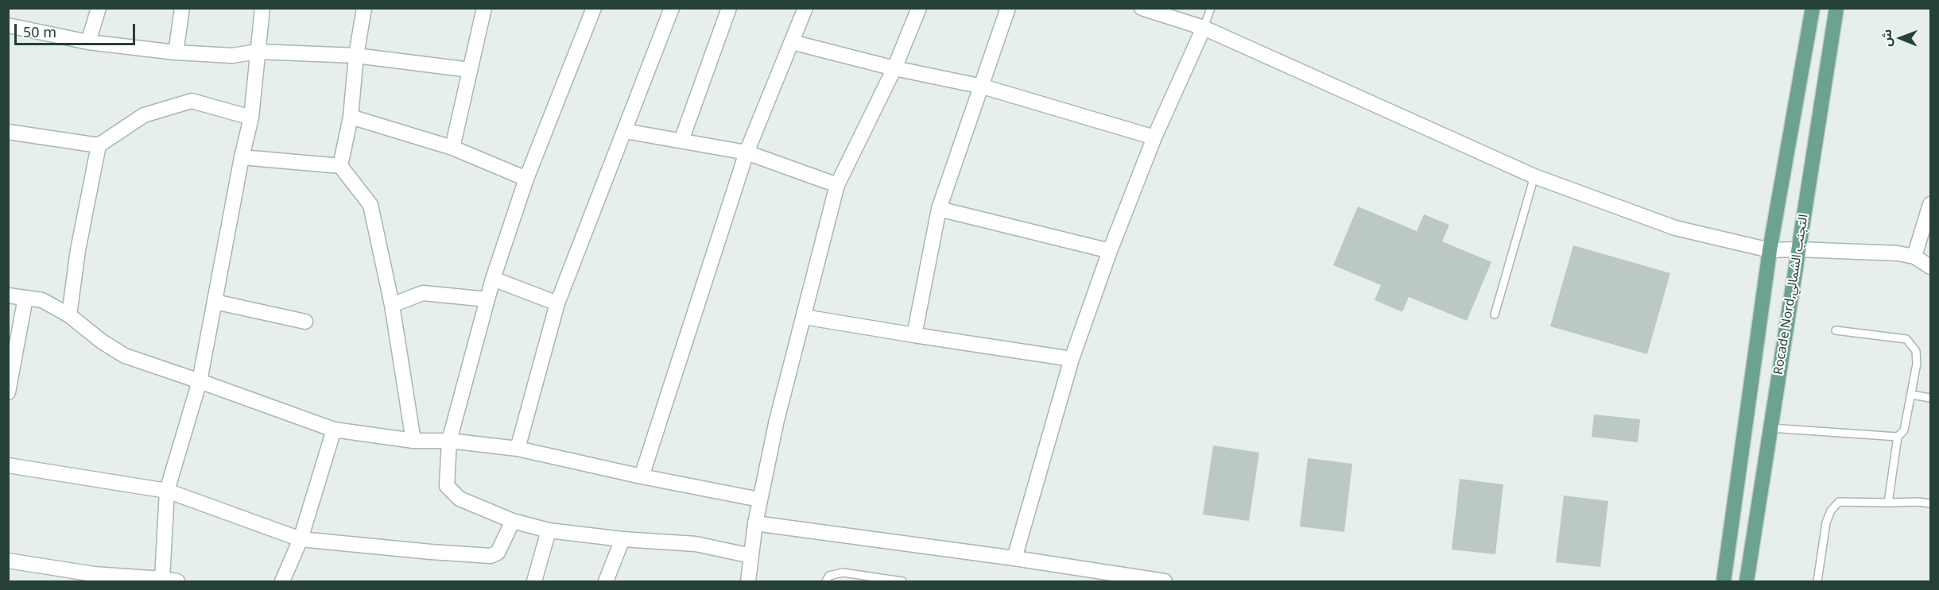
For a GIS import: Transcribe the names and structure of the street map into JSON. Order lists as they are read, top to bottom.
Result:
{
  "streets": {
    "main road": ["Rocade Nord,التجنب الشمالي"]
  },
  "scale_bar": "50 m",
  "north": "left"
}
